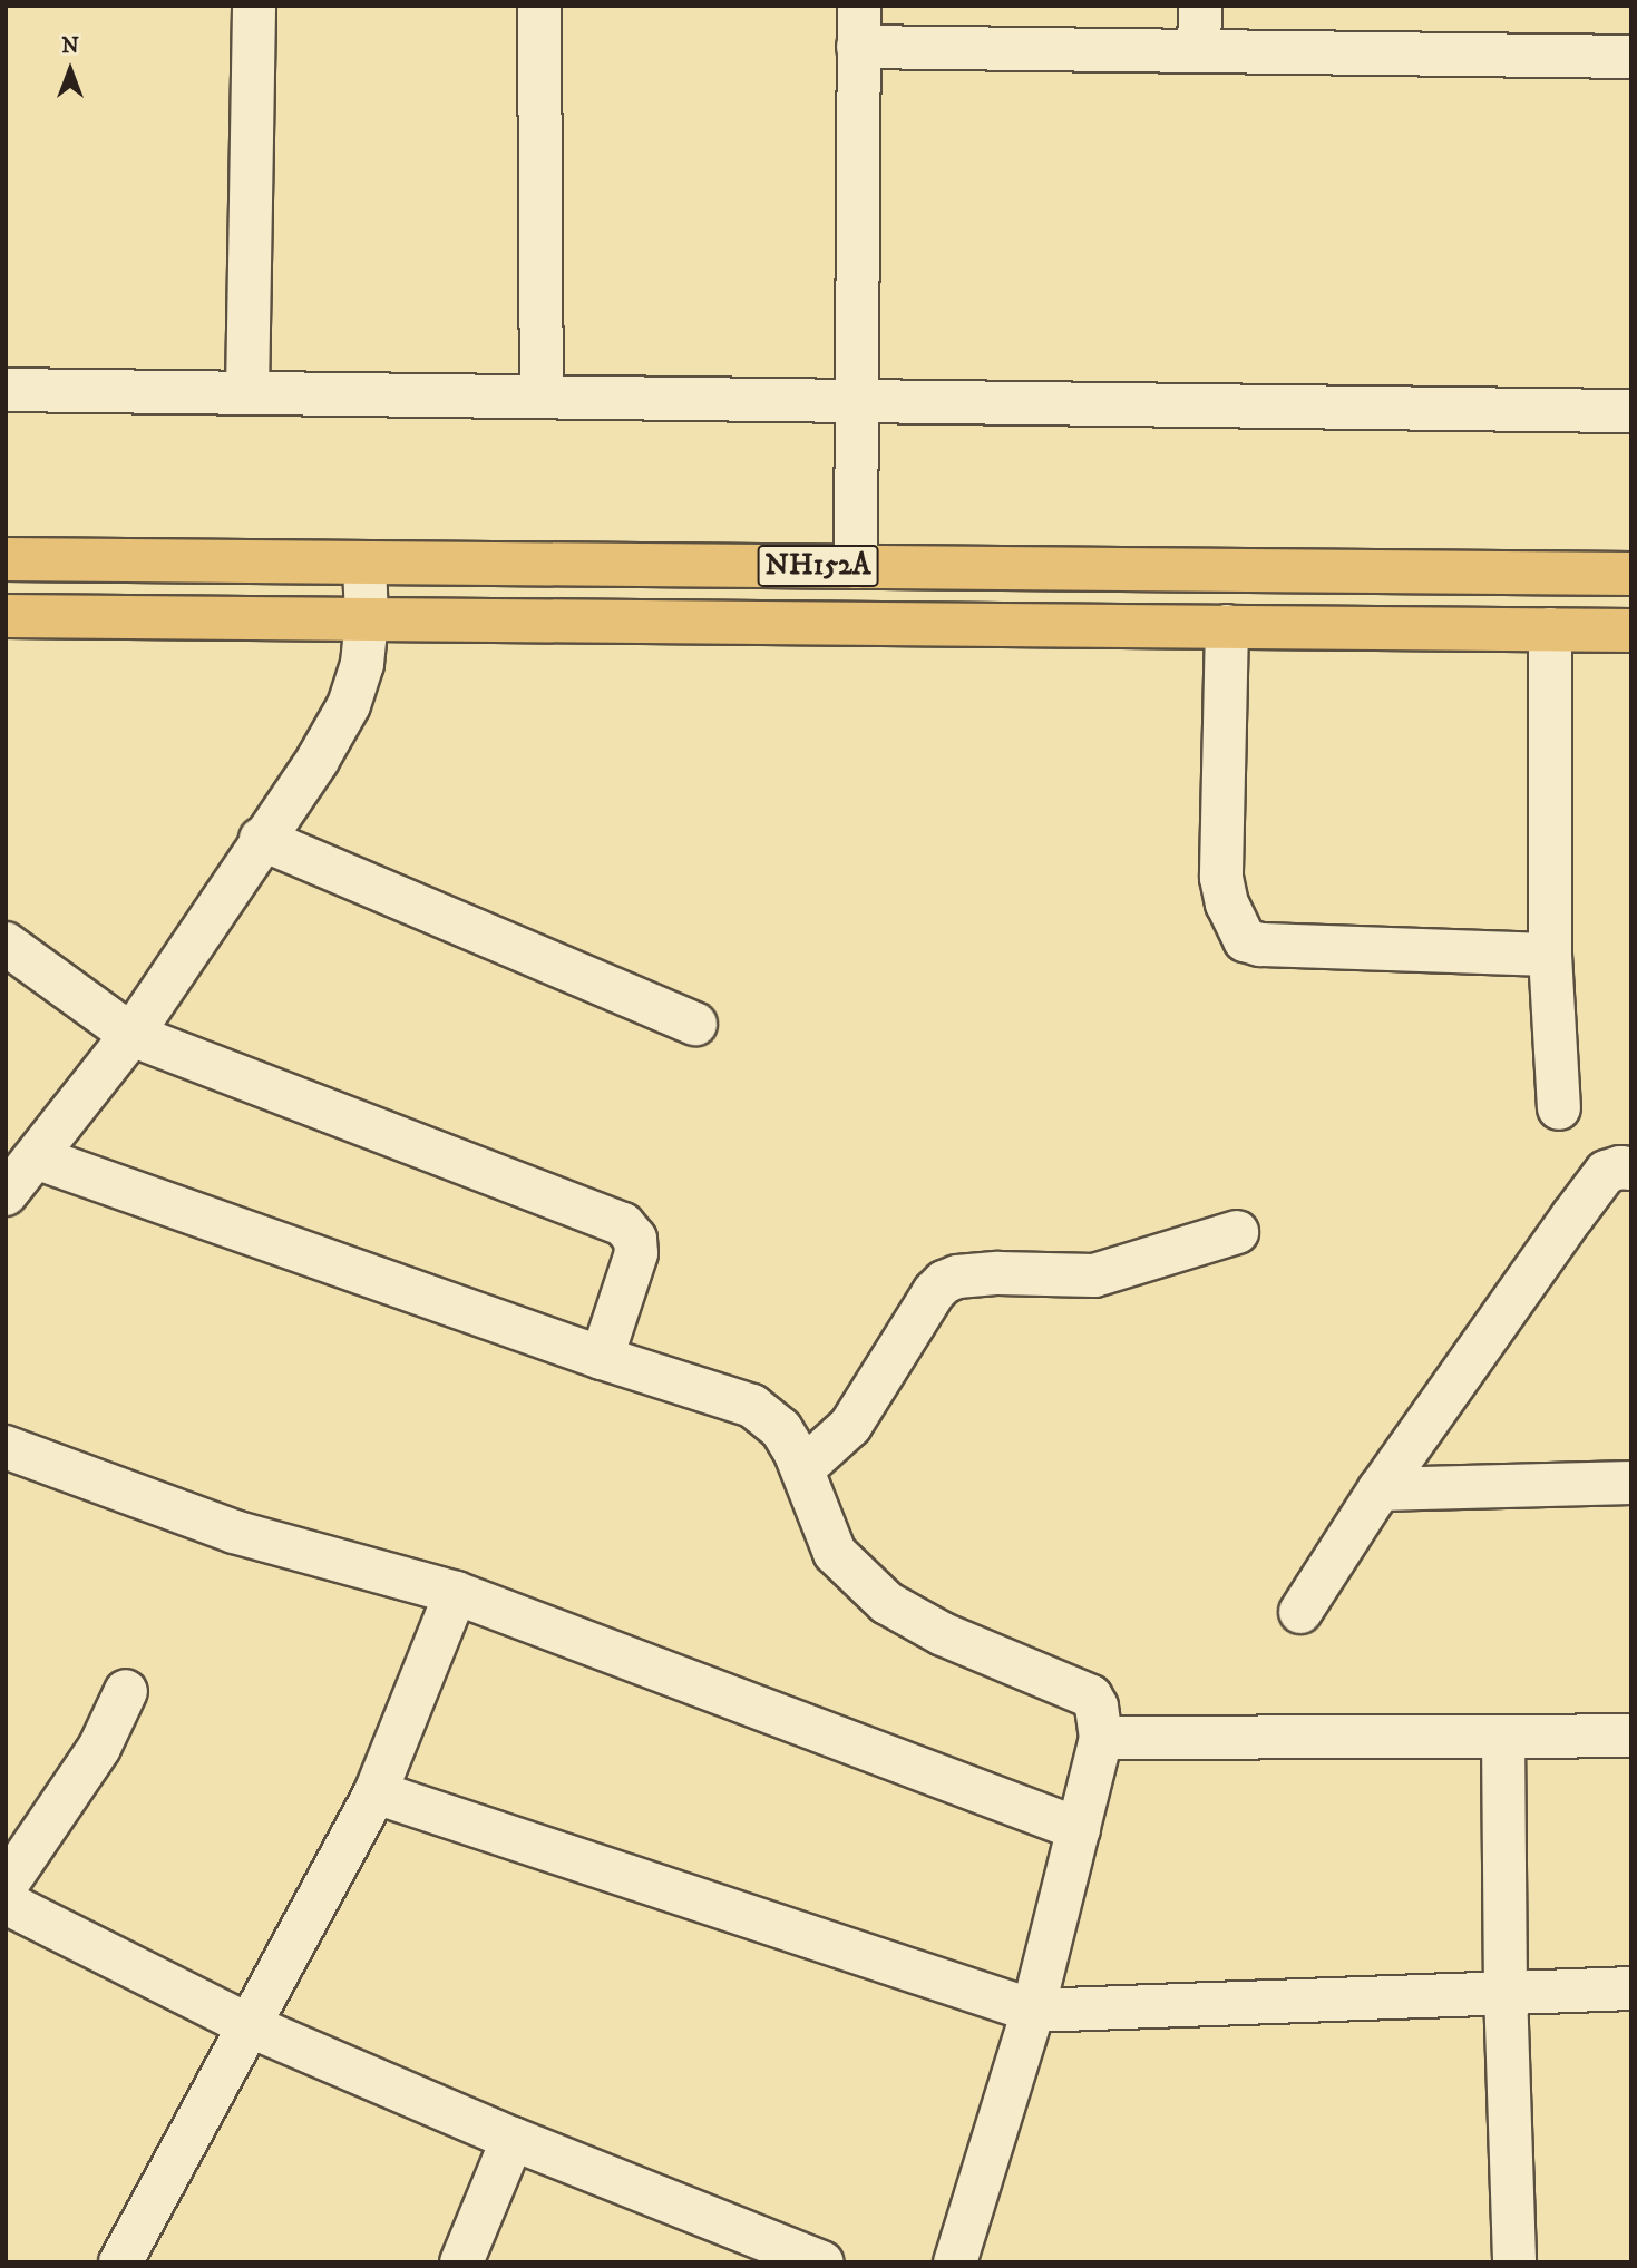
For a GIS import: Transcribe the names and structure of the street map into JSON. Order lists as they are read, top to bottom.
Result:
{
  "streets": {
    "highway": ["NH152A"]
  },
  "north": "top"
}
